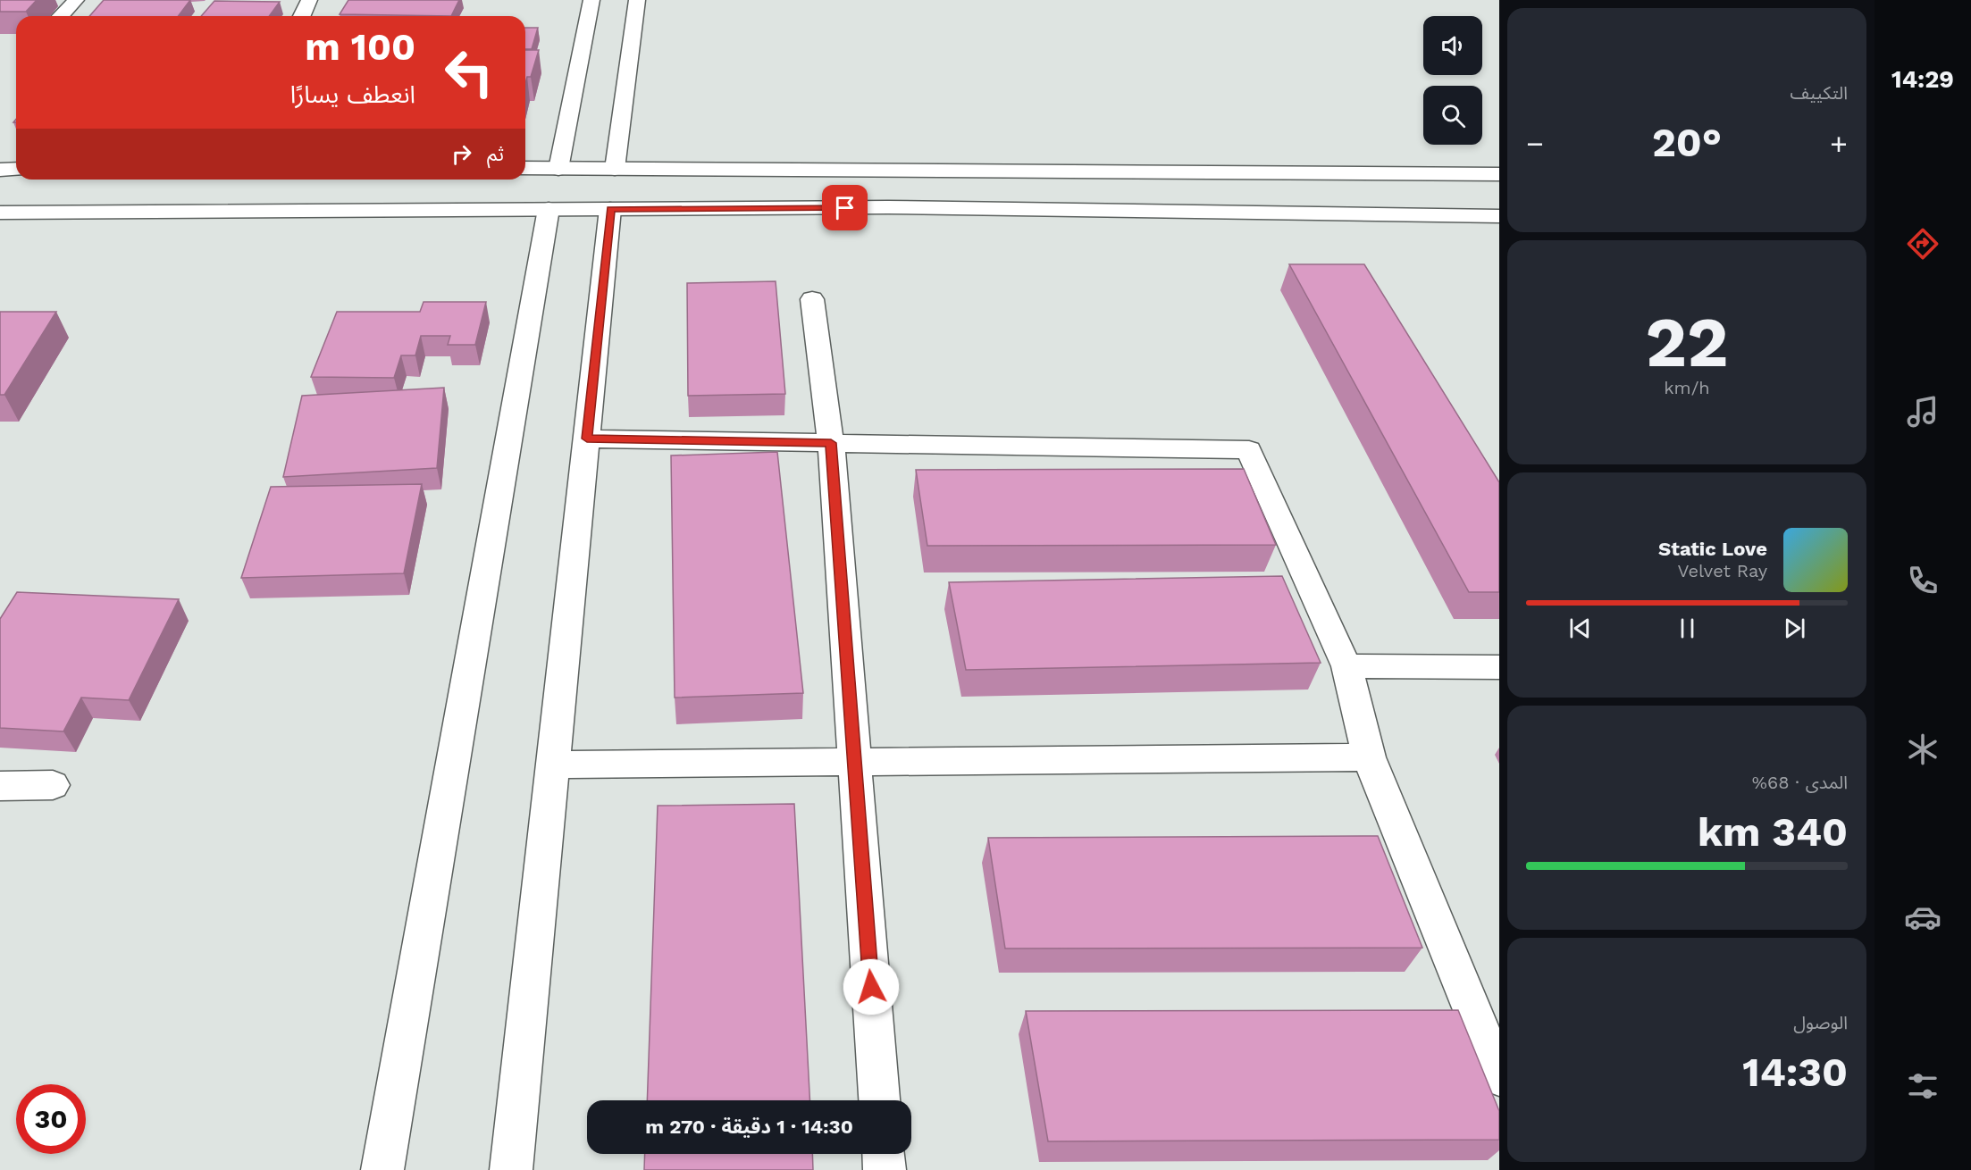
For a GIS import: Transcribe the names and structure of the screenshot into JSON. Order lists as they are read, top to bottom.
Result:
{
  "page": {
    "tabs": "14:29",
    "tile": [
      "التكييف",
      ["22", "km/h"],
      ["المدى · 68%", "340 km"],
      ["الوصول", "14:30"]
    ],
    "turn": ["100 m", "انعطف يسارًا"],
    "heat": ["−", "20°", "+"],
    "then": "ثم",
    "song": ["Static Love", "Velvet Ray"],
    "limit": "30",
    "trip": "14:30 · 1 دقيقة · 270 m"
  }
}
